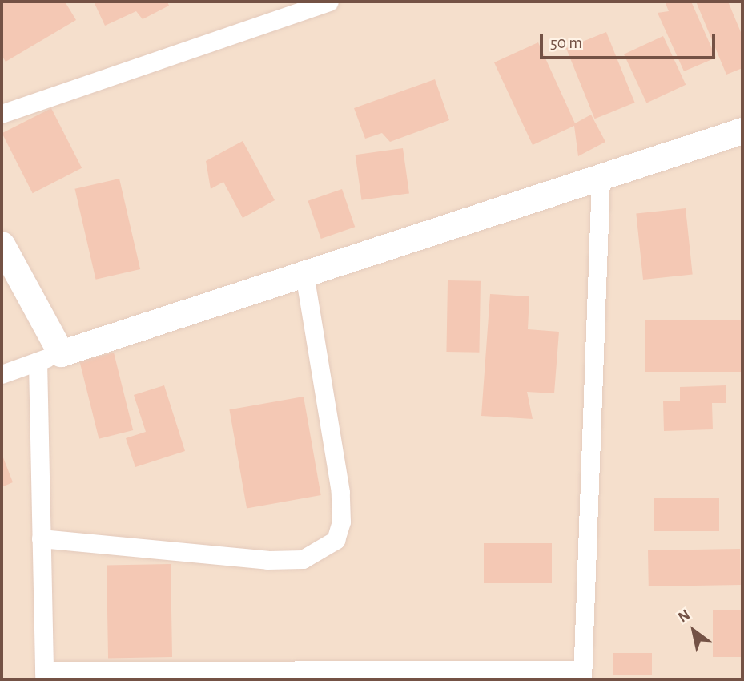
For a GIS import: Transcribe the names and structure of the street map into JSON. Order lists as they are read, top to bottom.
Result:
{
  "scale_bar": "50 m",
  "north": "top left"
}
